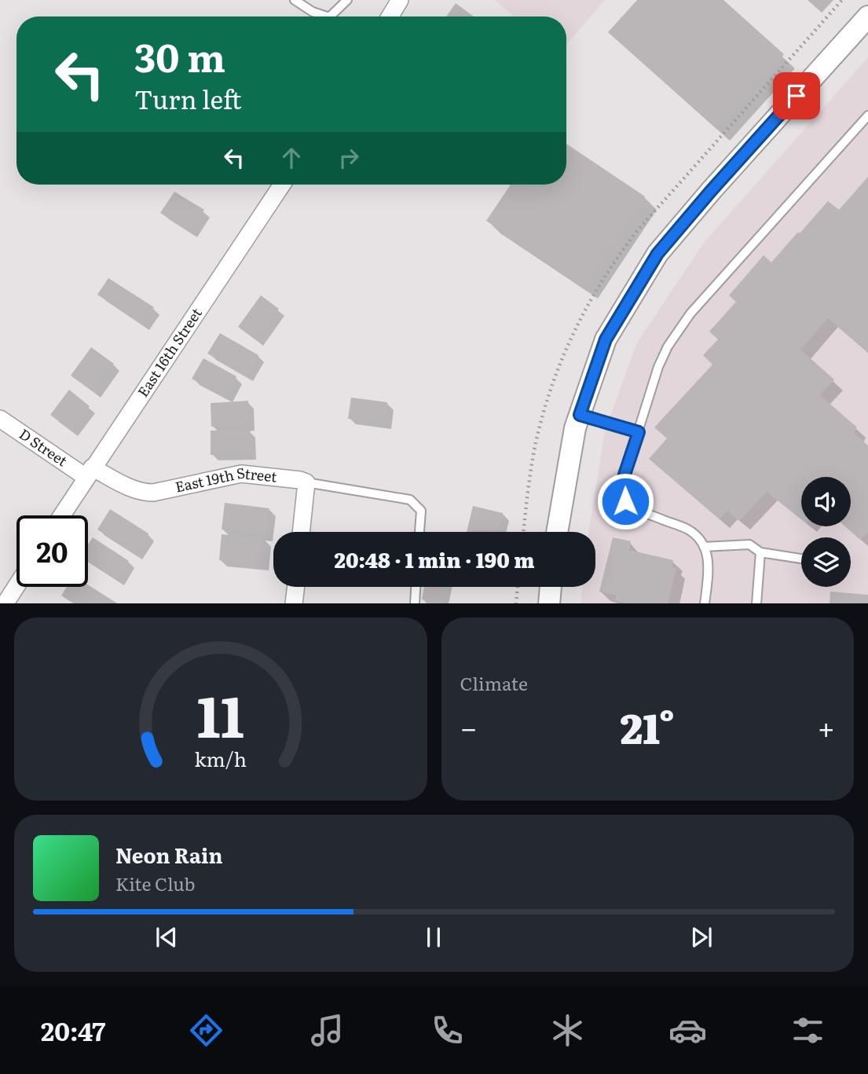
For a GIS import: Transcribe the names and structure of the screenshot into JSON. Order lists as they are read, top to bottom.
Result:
{
  "streets": {
    "street": ["East 16th Street", "D Street", "East 19th Street"]
  },
  "crossings": [
    ["East 16th Street", "D Street"],
    ["East 16th Street", "East 19th Street"],
    ["D Street", "East 19th Street"]
  ],
  "page": {
    "turn": ["30 m", "Turn left"],
    "limit": "20",
    "trip": "20:48 · 1 min · 190 m",
    "tile": "Climate",
    "heat": ["−", "21°", "+"],
    "song": ["Neon Rain", "Kite Club"],
    "tabs": "20:47",
    "gauge": ["11", "km/h"]
  }
}
